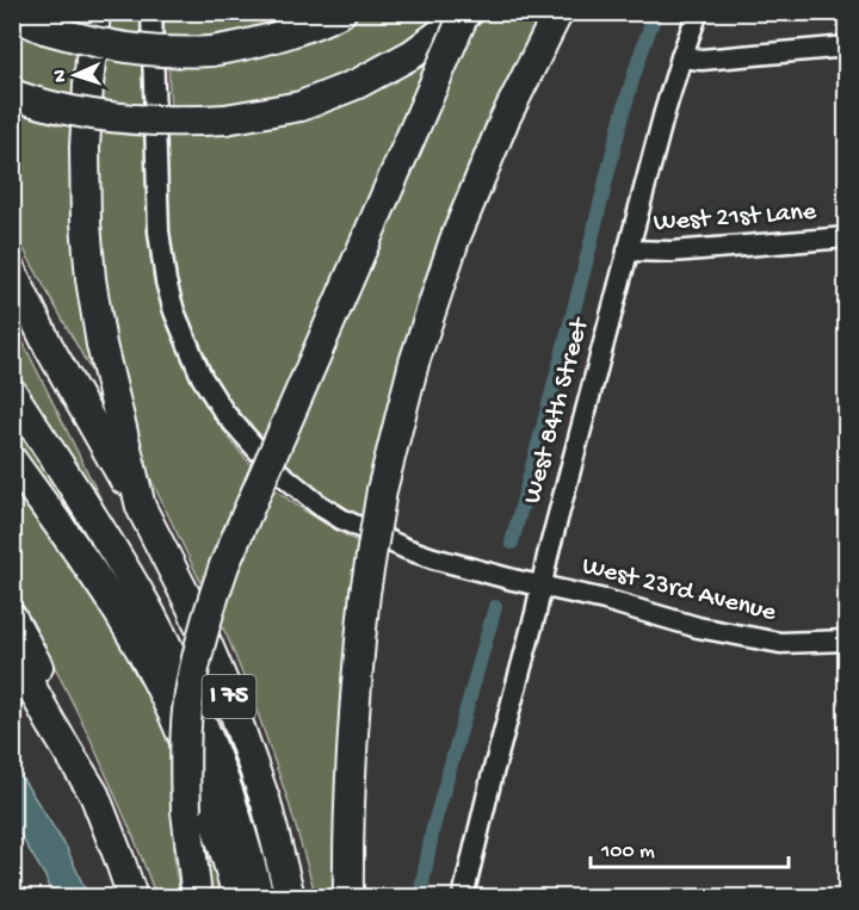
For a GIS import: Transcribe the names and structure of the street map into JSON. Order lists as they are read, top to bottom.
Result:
{
  "streets": {
    "highway": ["I 75"],
    "street": ["West 21st Lane", "West 84th Street", "West 23rd Avenue"]
  },
  "crossings": [
    ["West 21st Lane", "West 84th Street"],
    ["West 84th Street", "West 23rd Avenue"]
  ],
  "scale_bar": "100 m",
  "north": "left"
}
